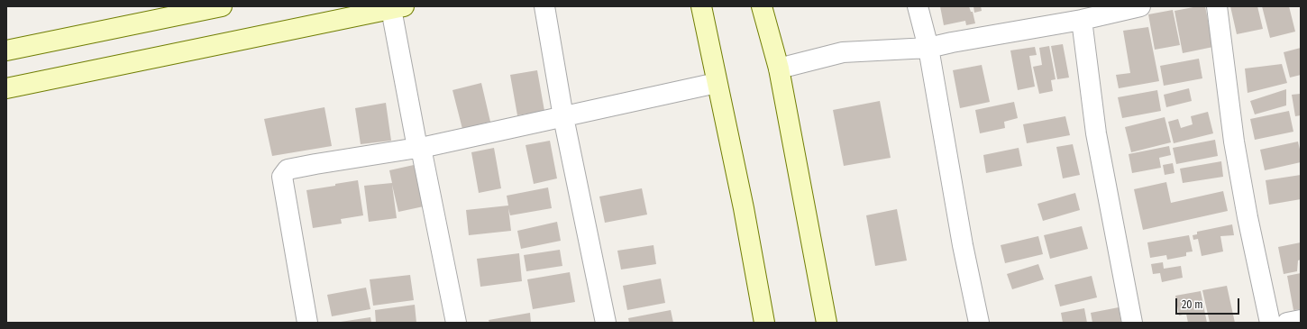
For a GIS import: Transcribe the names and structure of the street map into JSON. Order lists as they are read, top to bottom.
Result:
{
  "scale_bar": "20 m"
}
